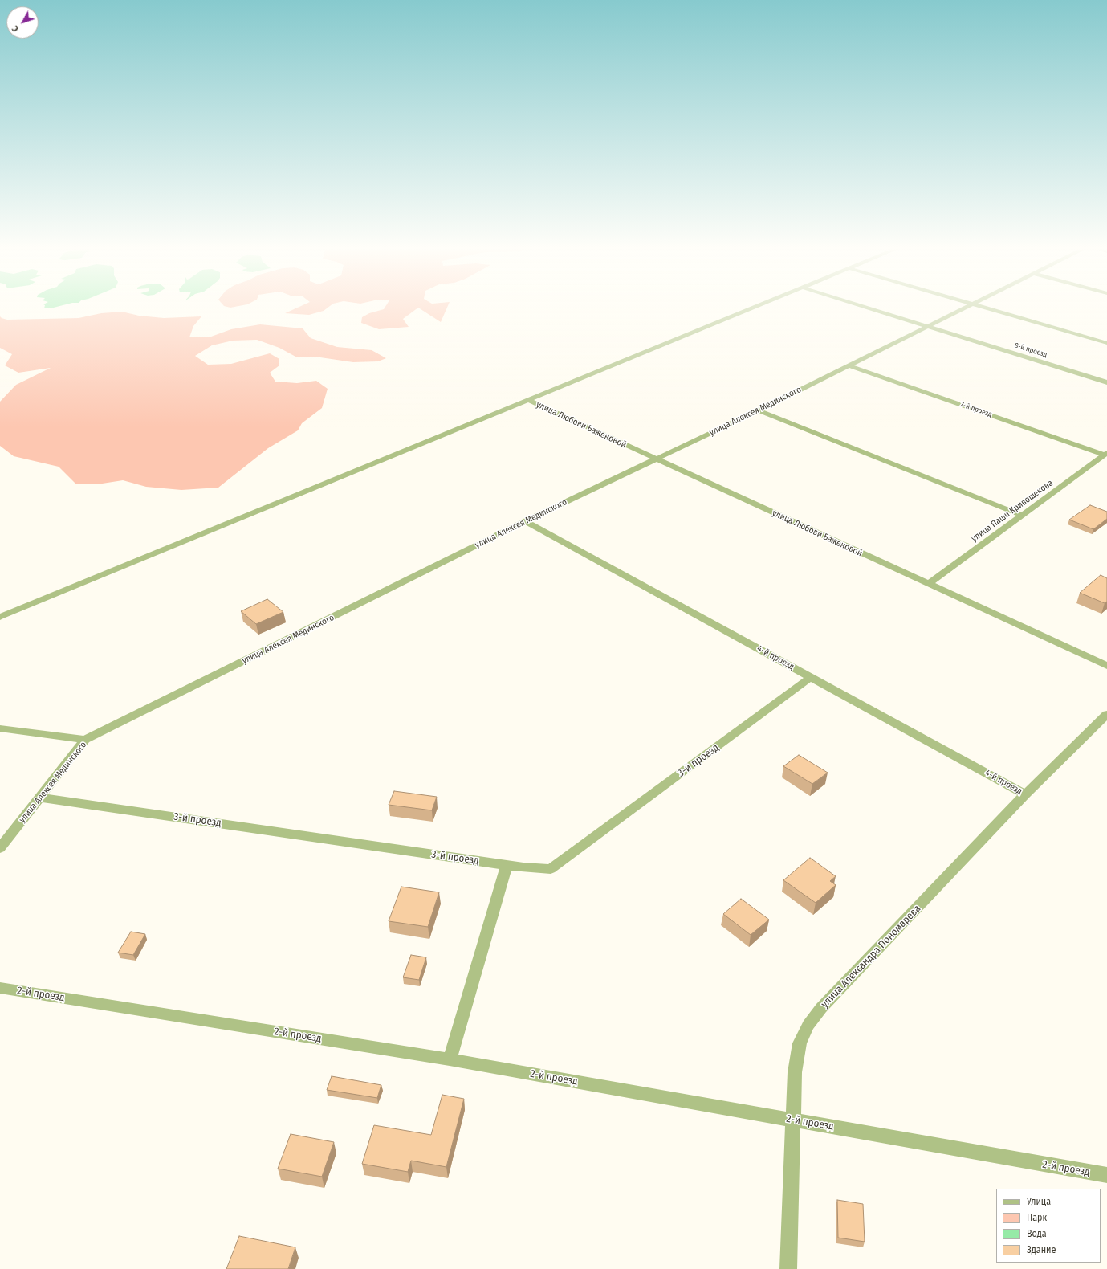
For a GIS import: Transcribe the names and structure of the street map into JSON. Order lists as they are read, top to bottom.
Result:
{
  "streets": {
    "street": [
      "8-й проезд",
      "7-й проезд",
      "улица Алексея Мединского",
      "улица Любови Баженовой",
      "улица Паши Кривощекова",
      "4-й проезд",
      "3-й проезд",
      "улица Александра Пономарева",
      "2-й проезд"
    ]
  },
  "crossings": [
    ["8-й проезд", "улица Алексея Мединского"],
    ["7-й проезд", "улица Алексея Мединского"],
    ["7-й проезд", "улица Паши Кривощекова"],
    ["улица Алексея Мединского", "улица Любови Баженовой"],
    ["улица Алексея Мединского", "4-й проезд"],
    ["улица Алексея Мединского", "3-й проезд"],
    ["улица Любови Баженовой", "улица Паши Кривощекова"],
    ["4-й проезд", "3-й проезд"],
    ["4-й проезд", "улица Александра Пономарева"],
    ["улица Александра Пономарева", "2-й проезд"]
  ],
  "legend": [
    "Улица",
    "Парк",
    "Вода",
    "Здание"
  ],
  "north": "bottom left"
}
